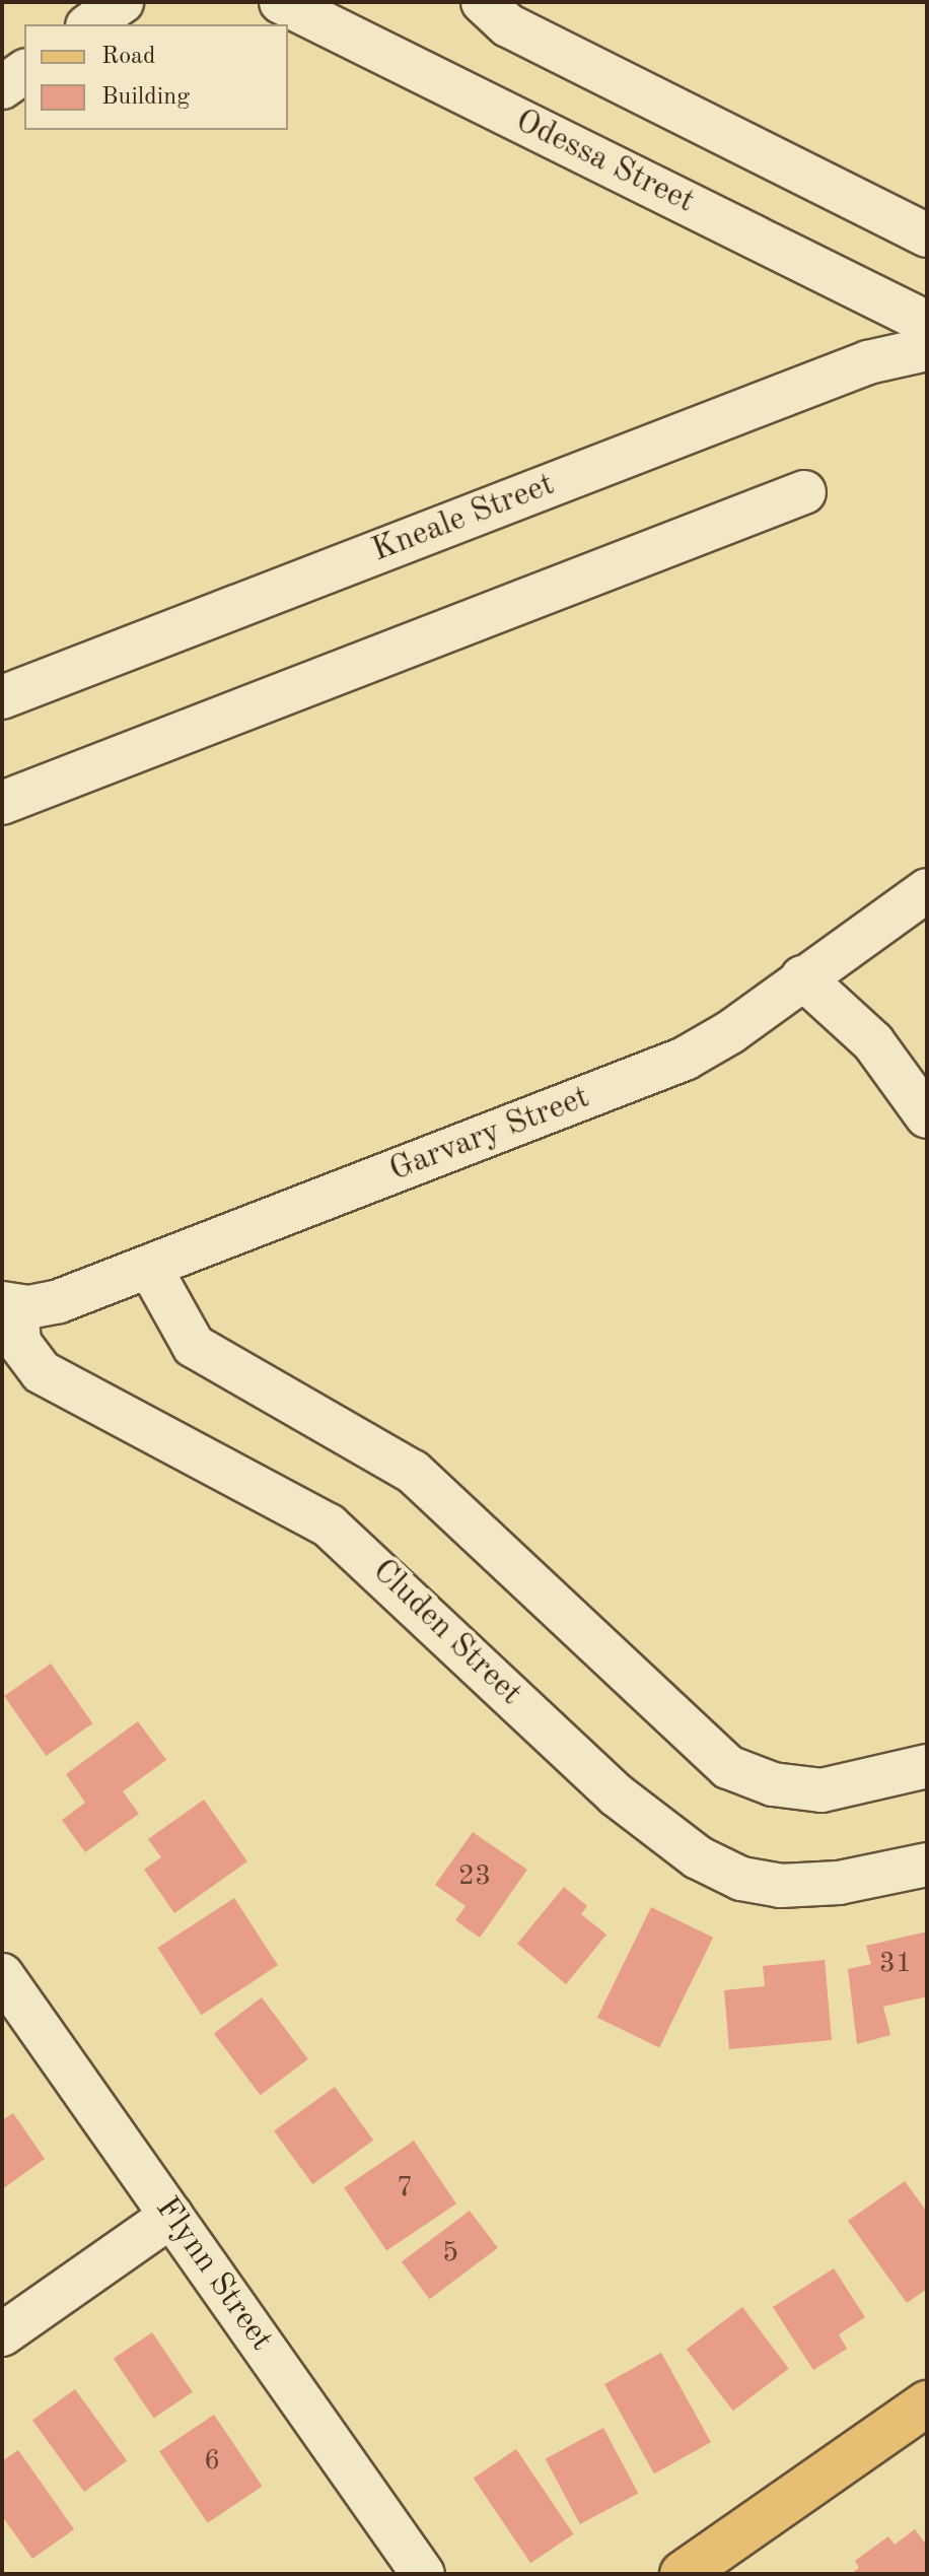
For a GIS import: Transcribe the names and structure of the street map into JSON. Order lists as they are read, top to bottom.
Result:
{
  "streets": {
    "street": [
      "Odessa Street",
      "Kneale Street",
      "Garvary Street",
      "Cluden Street",
      "Flynn Street"
    ]
  },
  "crossings": [
    ["Garvary Street", "Cluden Street"]
  ],
  "house_numbers": [
    "23",
    "31",
    "7",
    "5",
    "6"
  ],
  "legend": ["Road", "Building"]
}
